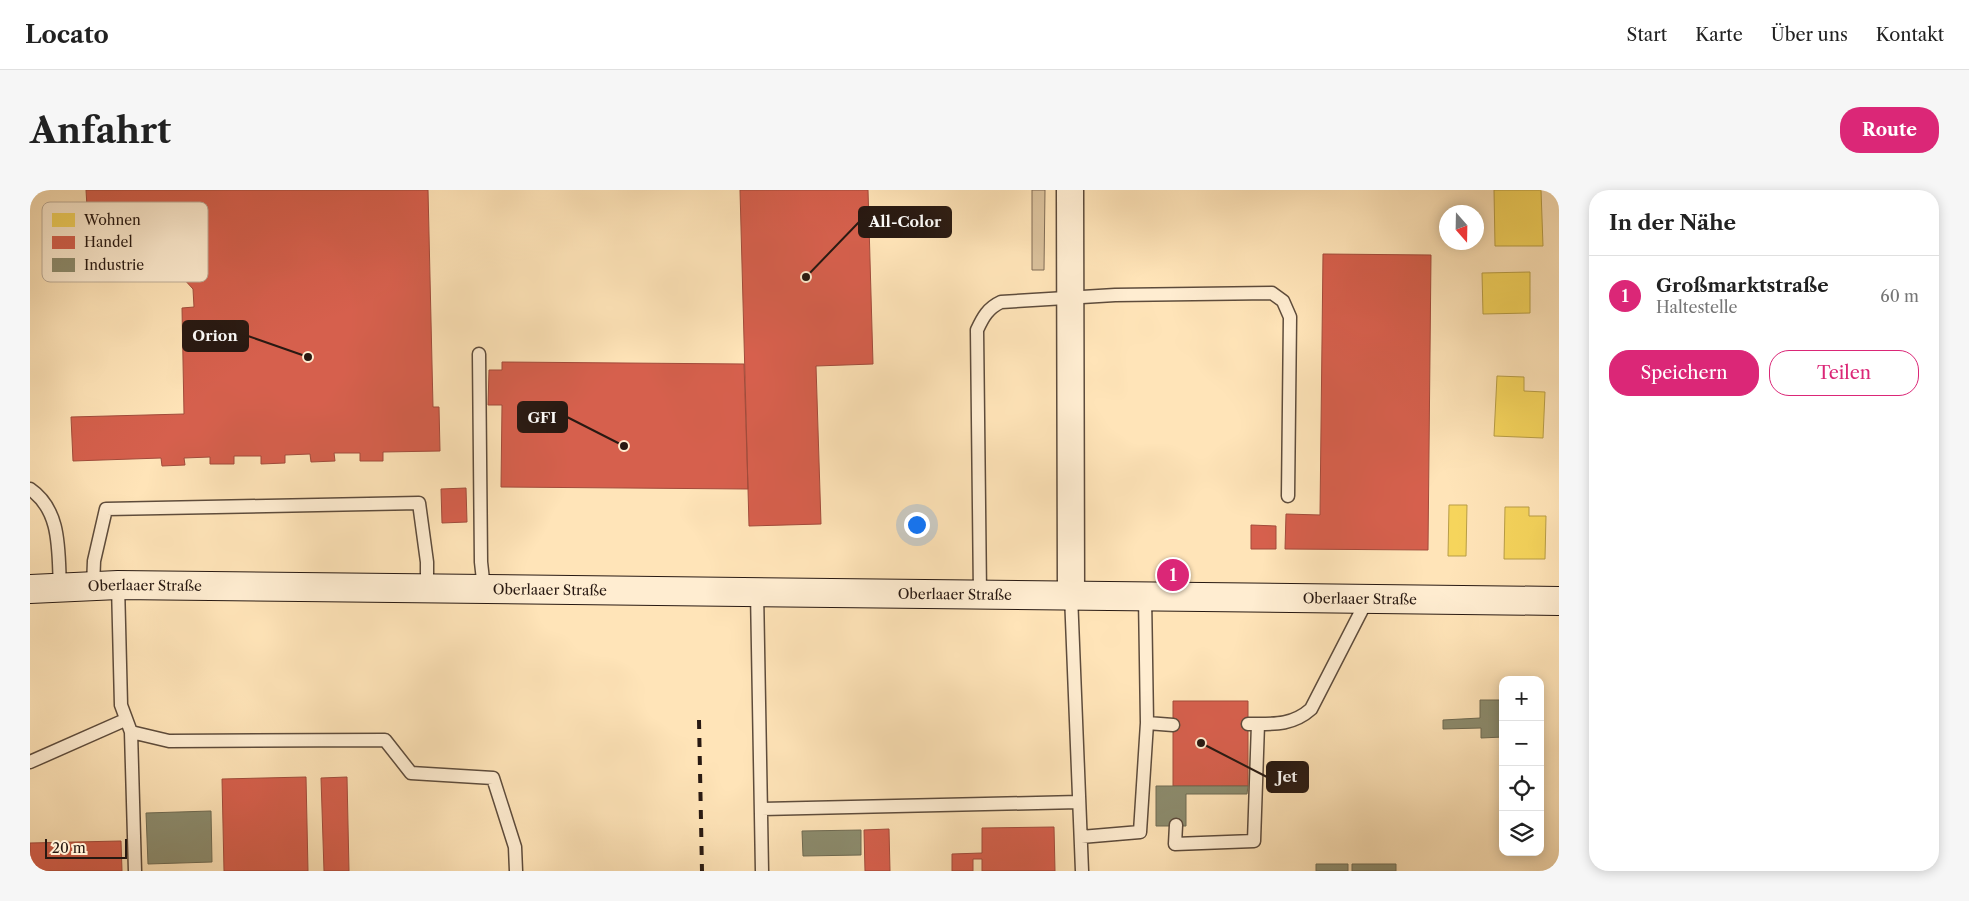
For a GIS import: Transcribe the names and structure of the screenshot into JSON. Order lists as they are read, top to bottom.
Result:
{
  "streets": {
    "main road": ["Oberlaaer Straße"]
  },
  "places": [
    "All-Color",
    "Orion",
    "GFI",
    "Jet"
  ],
  "legend": ["Wohnen", "Handel", "Industrie"],
  "scale_bar": "20 m",
  "north": "bottom",
  "page": {
    "header": "Locato",
    "nav": [
      "Start",
      "Karte",
      "Über uns",
      "Kontakt"
    ],
    "buttons": [
      "Route",
      ["Speichern", "Teilen"]
    ],
    "title": "Anfahrt",
    "heading": "In der Nähe",
    "list": [
      {
        "mark": "1",
        "name": "Großmarktstraße",
        "note": "Haltestelle",
        "value": "60 m"
      }
    ],
    "pins": "1",
    "map_buttons": ["+", "−"],
    "scale": "20 m"
  }
}
